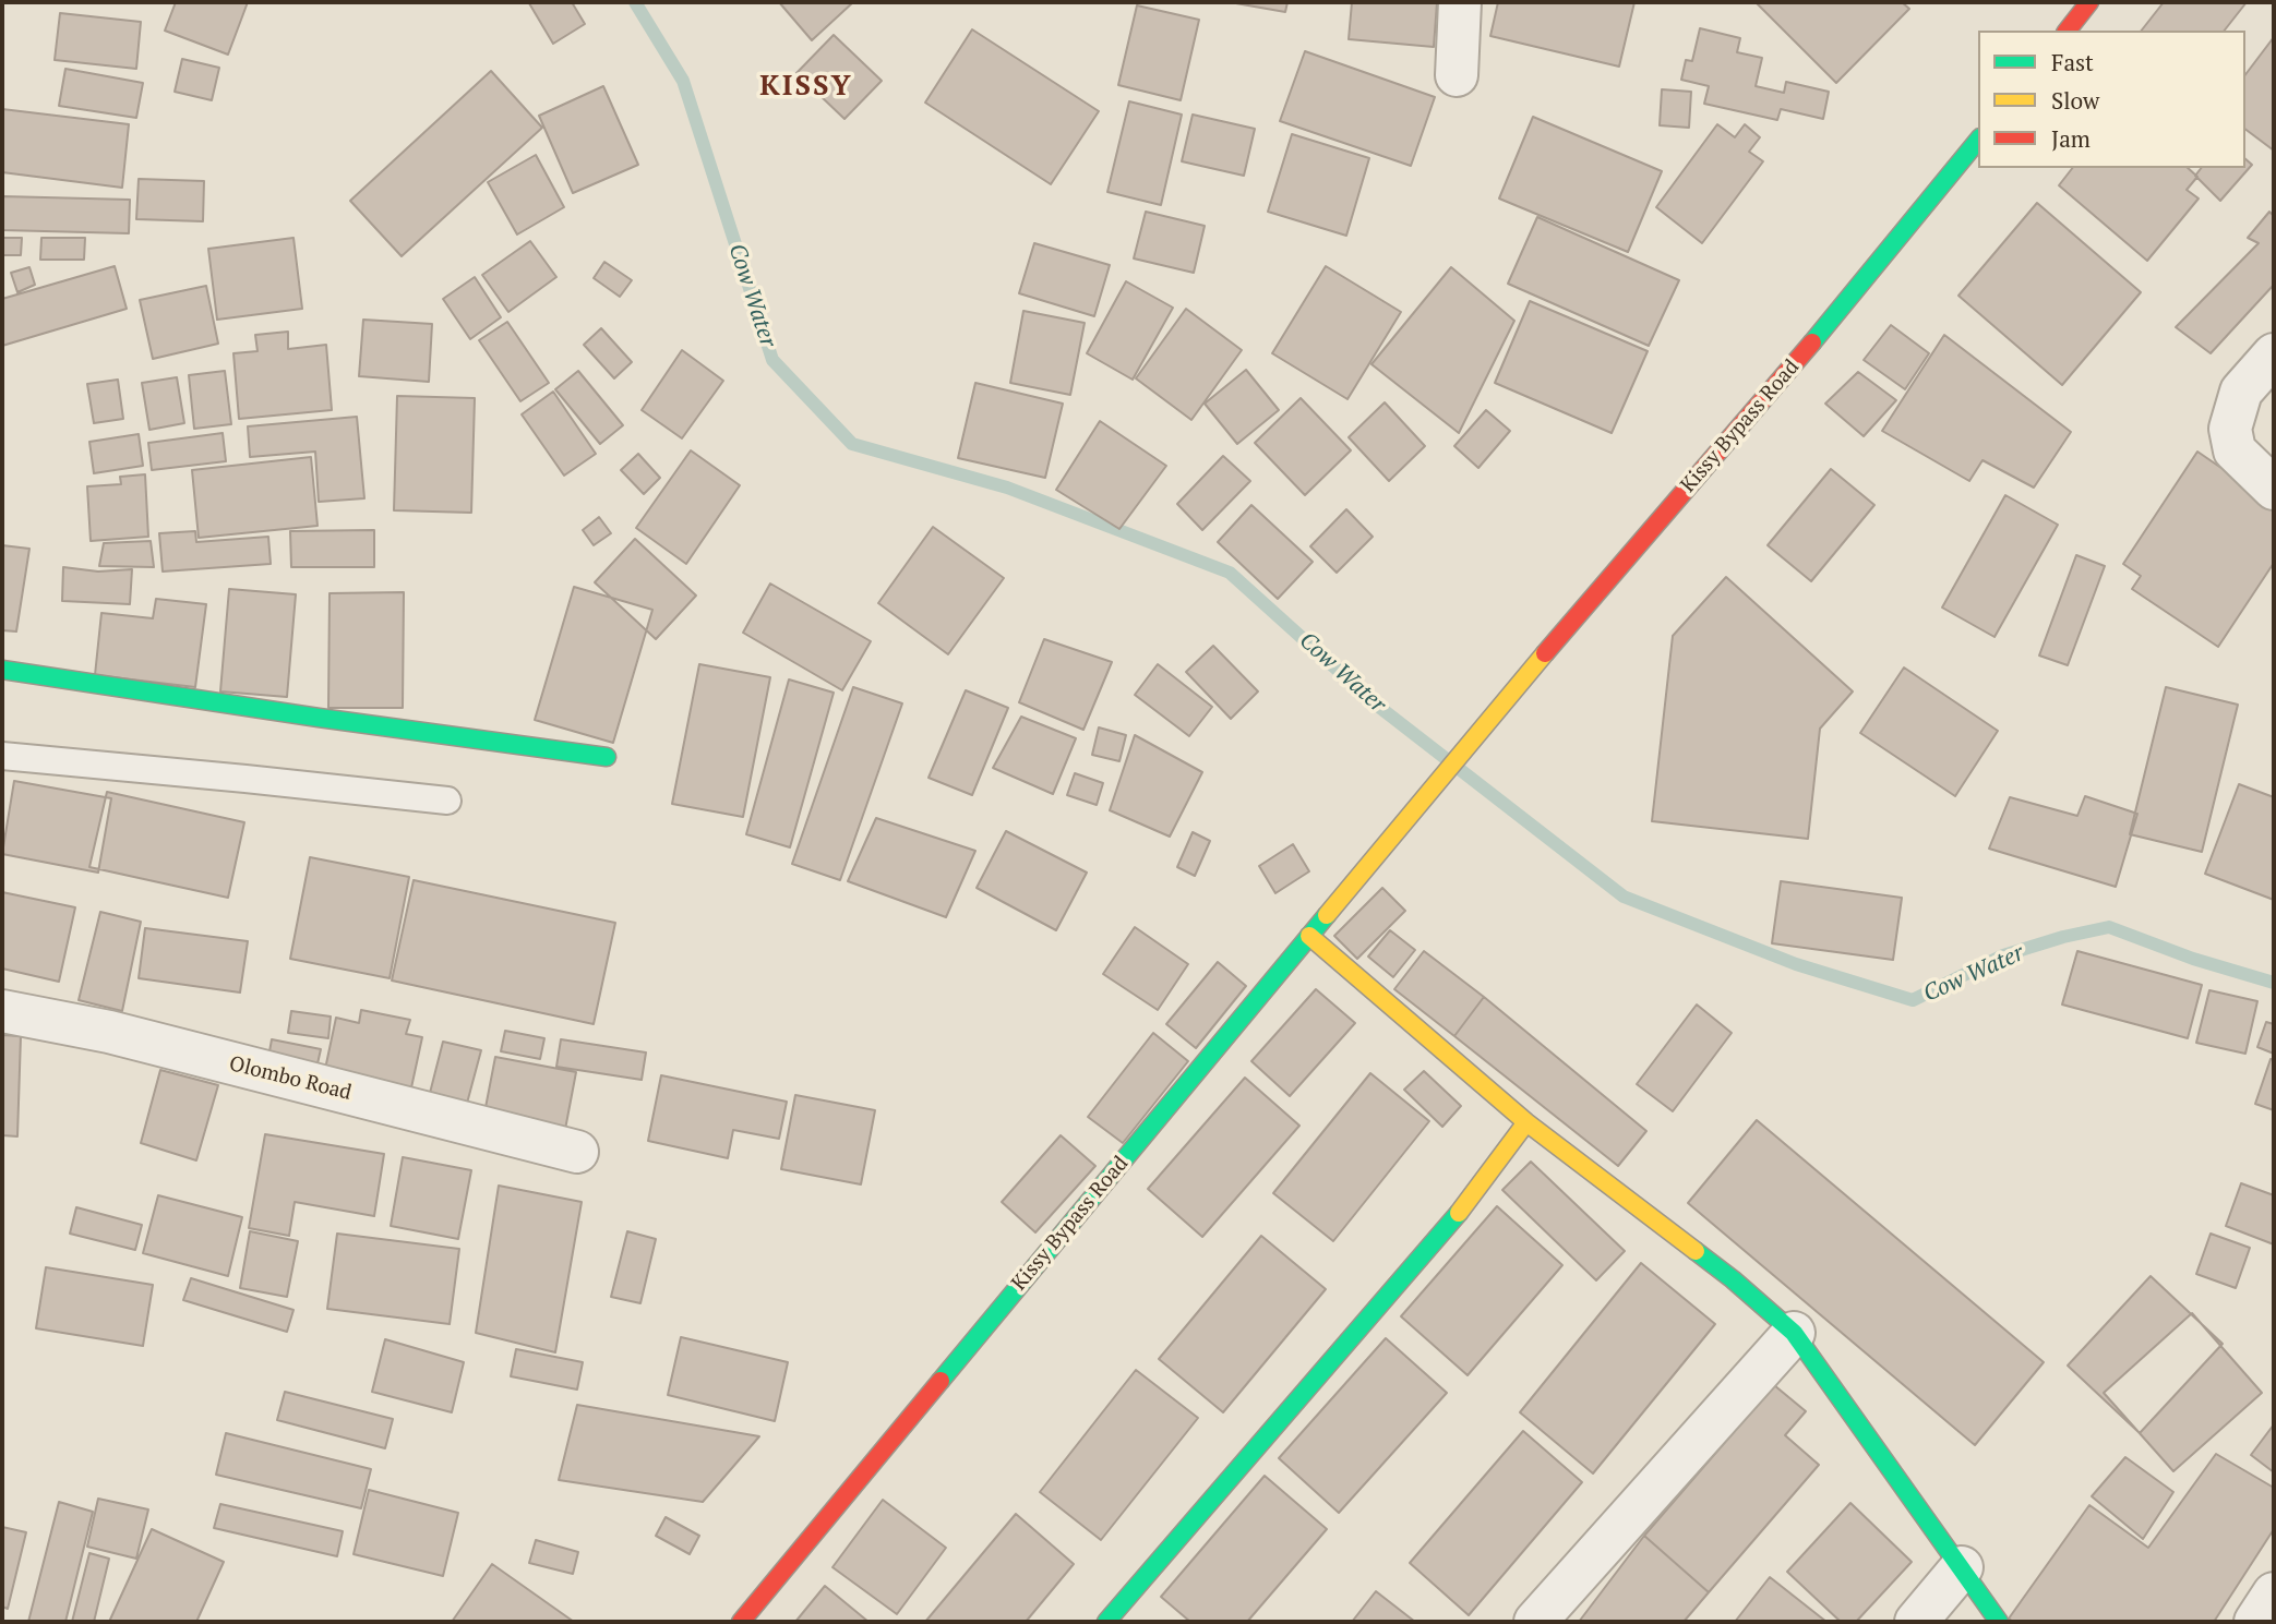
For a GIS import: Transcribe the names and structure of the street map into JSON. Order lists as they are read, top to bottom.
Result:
{
  "streets": {
    "street": ["Kissy Bypass Road", "Olombo Road"]
  },
  "districts": ["KISSY"],
  "water": ["Cow Water"],
  "legend": ["Fast", "Slow", "Jam"]
}
